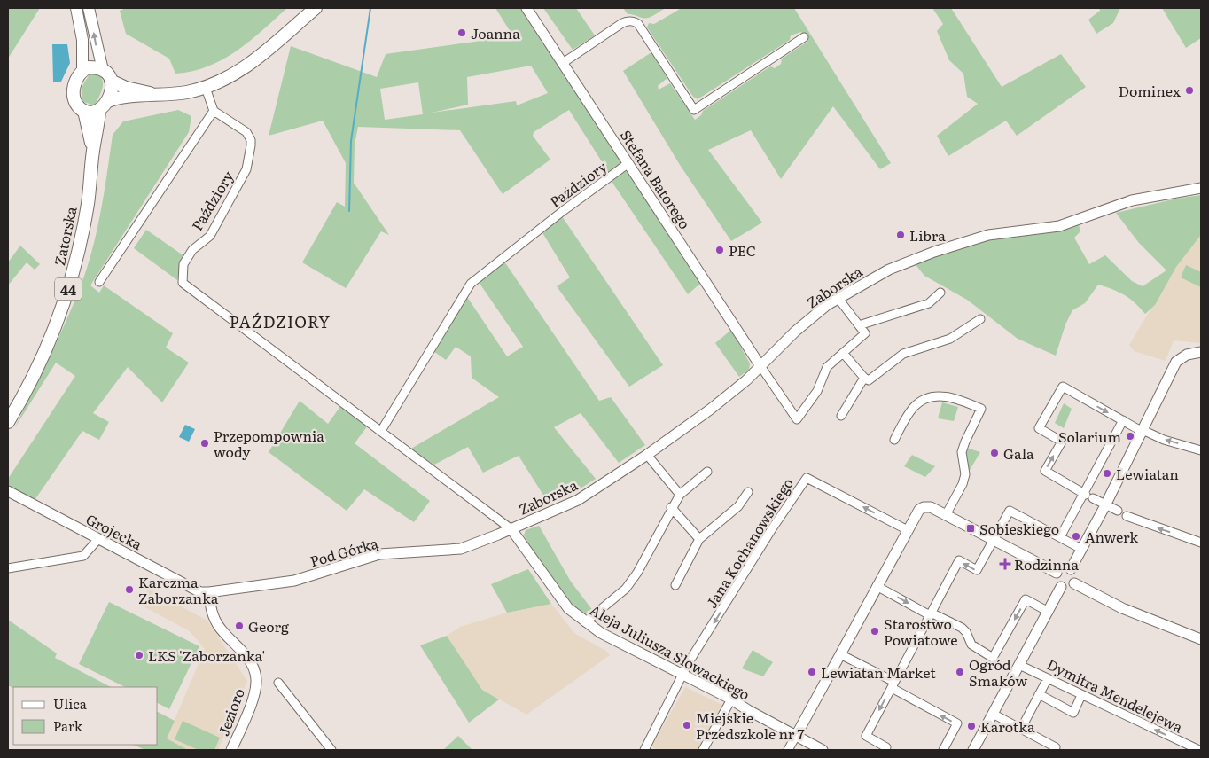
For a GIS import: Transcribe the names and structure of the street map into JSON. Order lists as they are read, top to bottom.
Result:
{
  "streets": {
    "main road": ["Zatorska", "44"],
    "street": [
      "Stefana Batorego",
      "Paździory",
      "Zaborska",
      "Grojecka",
      "Jana Kochanowskiego",
      "Pod Górką",
      "Aleja Juliusza Słowackiego",
      "Dymitra Mendelejewa",
      "Jezioro"
    ]
  },
  "crossings": [
    ["Stefana Batorego", "Paździory"],
    ["Stefana Batorego", "Zaborska"],
    ["Paździory", "Zaborska"],
    ["Paździory", "Pod Górką"],
    ["Paździory", "Aleja Juliusza Słowackiego"],
    ["Zatorska", "44"],
    ["Zaborska", "Pod Górką"],
    ["Zaborska", "Aleja Juliusza Słowackiego"],
    ["Grojecka", "Pod Górką"],
    ["Grojecka", "Jezioro"],
    ["Jana Kochanowskiego", "Aleja Juliusza Słowackiego"],
    ["Pod Górką", "Aleja Juliusza Słowackiego"],
    ["Pod Górką", "Jezioro"]
  ],
  "one_way": ["Dymitra Mendelejewa"],
  "districts": ["PAŹDZIORY"],
  "places": {
    "other": [
      "Joanna",
      "Dominex",
      "Libra",
      "PEC",
      "Solarium",
      "Przepompownia wody",
      "Gala",
      "Lewiatan",
      "Anwerk",
      "Karczma Zaborzanka",
      "Georg",
      "Starostwo Powiatowe",
      "LKS 'Zaborzanka'",
      "Lewiatan Market",
      "Ogród Smaków",
      "Miejskie Przedszkole nr 7",
      "Karotka"
    ],
    "transit": ["Sobieskiego"],
    "health": ["Rodzinna"]
  },
  "legend": ["Ulica", "Park"]
}
